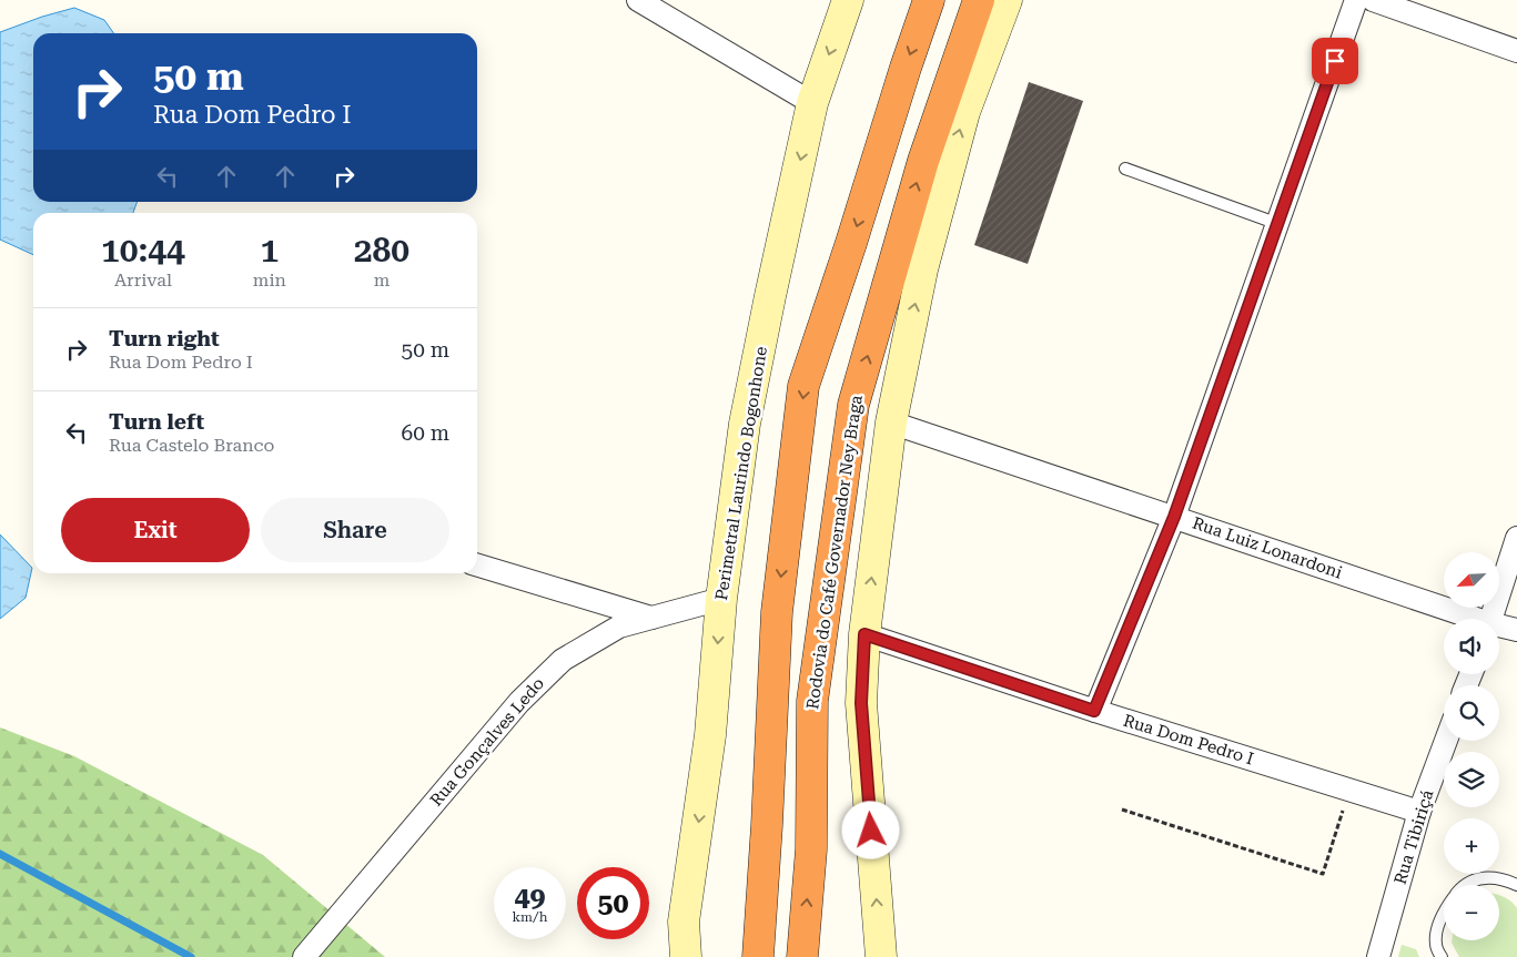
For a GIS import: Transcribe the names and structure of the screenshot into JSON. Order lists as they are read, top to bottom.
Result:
{
  "streets": {
    "highway": ["Rodovia do Café Governador Ney Braga"],
    "main road": ["Perimetral Laurindo Bogonhone"],
    "street": [
      "Rua Luiz Lonardoni",
      "Rua Dom Pedro I",
      "Rua Gonçalves Ledo",
      "Rua Tibiriçá"
    ]
  },
  "crossings": [
    ["Perimetral Laurindo Bogonhone", "Rua Gonçalves Ledo"],
    ["Rua Dom Pedro I", "Rua Tibiriçá"]
  ],
  "north": "bottom left",
  "page": {
    "turn": ["50 m", "Rua Dom Pedro I"],
    "eta": [
      "10:44",
      "Arrival",
      "1",
      "min",
      "280",
      "m"
    ],
    "list": [
      {
        "name": "Turn right",
        "note": "Rua Dom Pedro I",
        "value": "50 m"
      },
      {
        "name": "Turn left",
        "note": "Rua Castelo Branco",
        "value": "60 m"
      }
    ],
    "buttons": ["Exit", "Share"],
    "map_buttons": ["+", "−"],
    "speed": "49 km/h",
    "limit": "50"
  }
}
